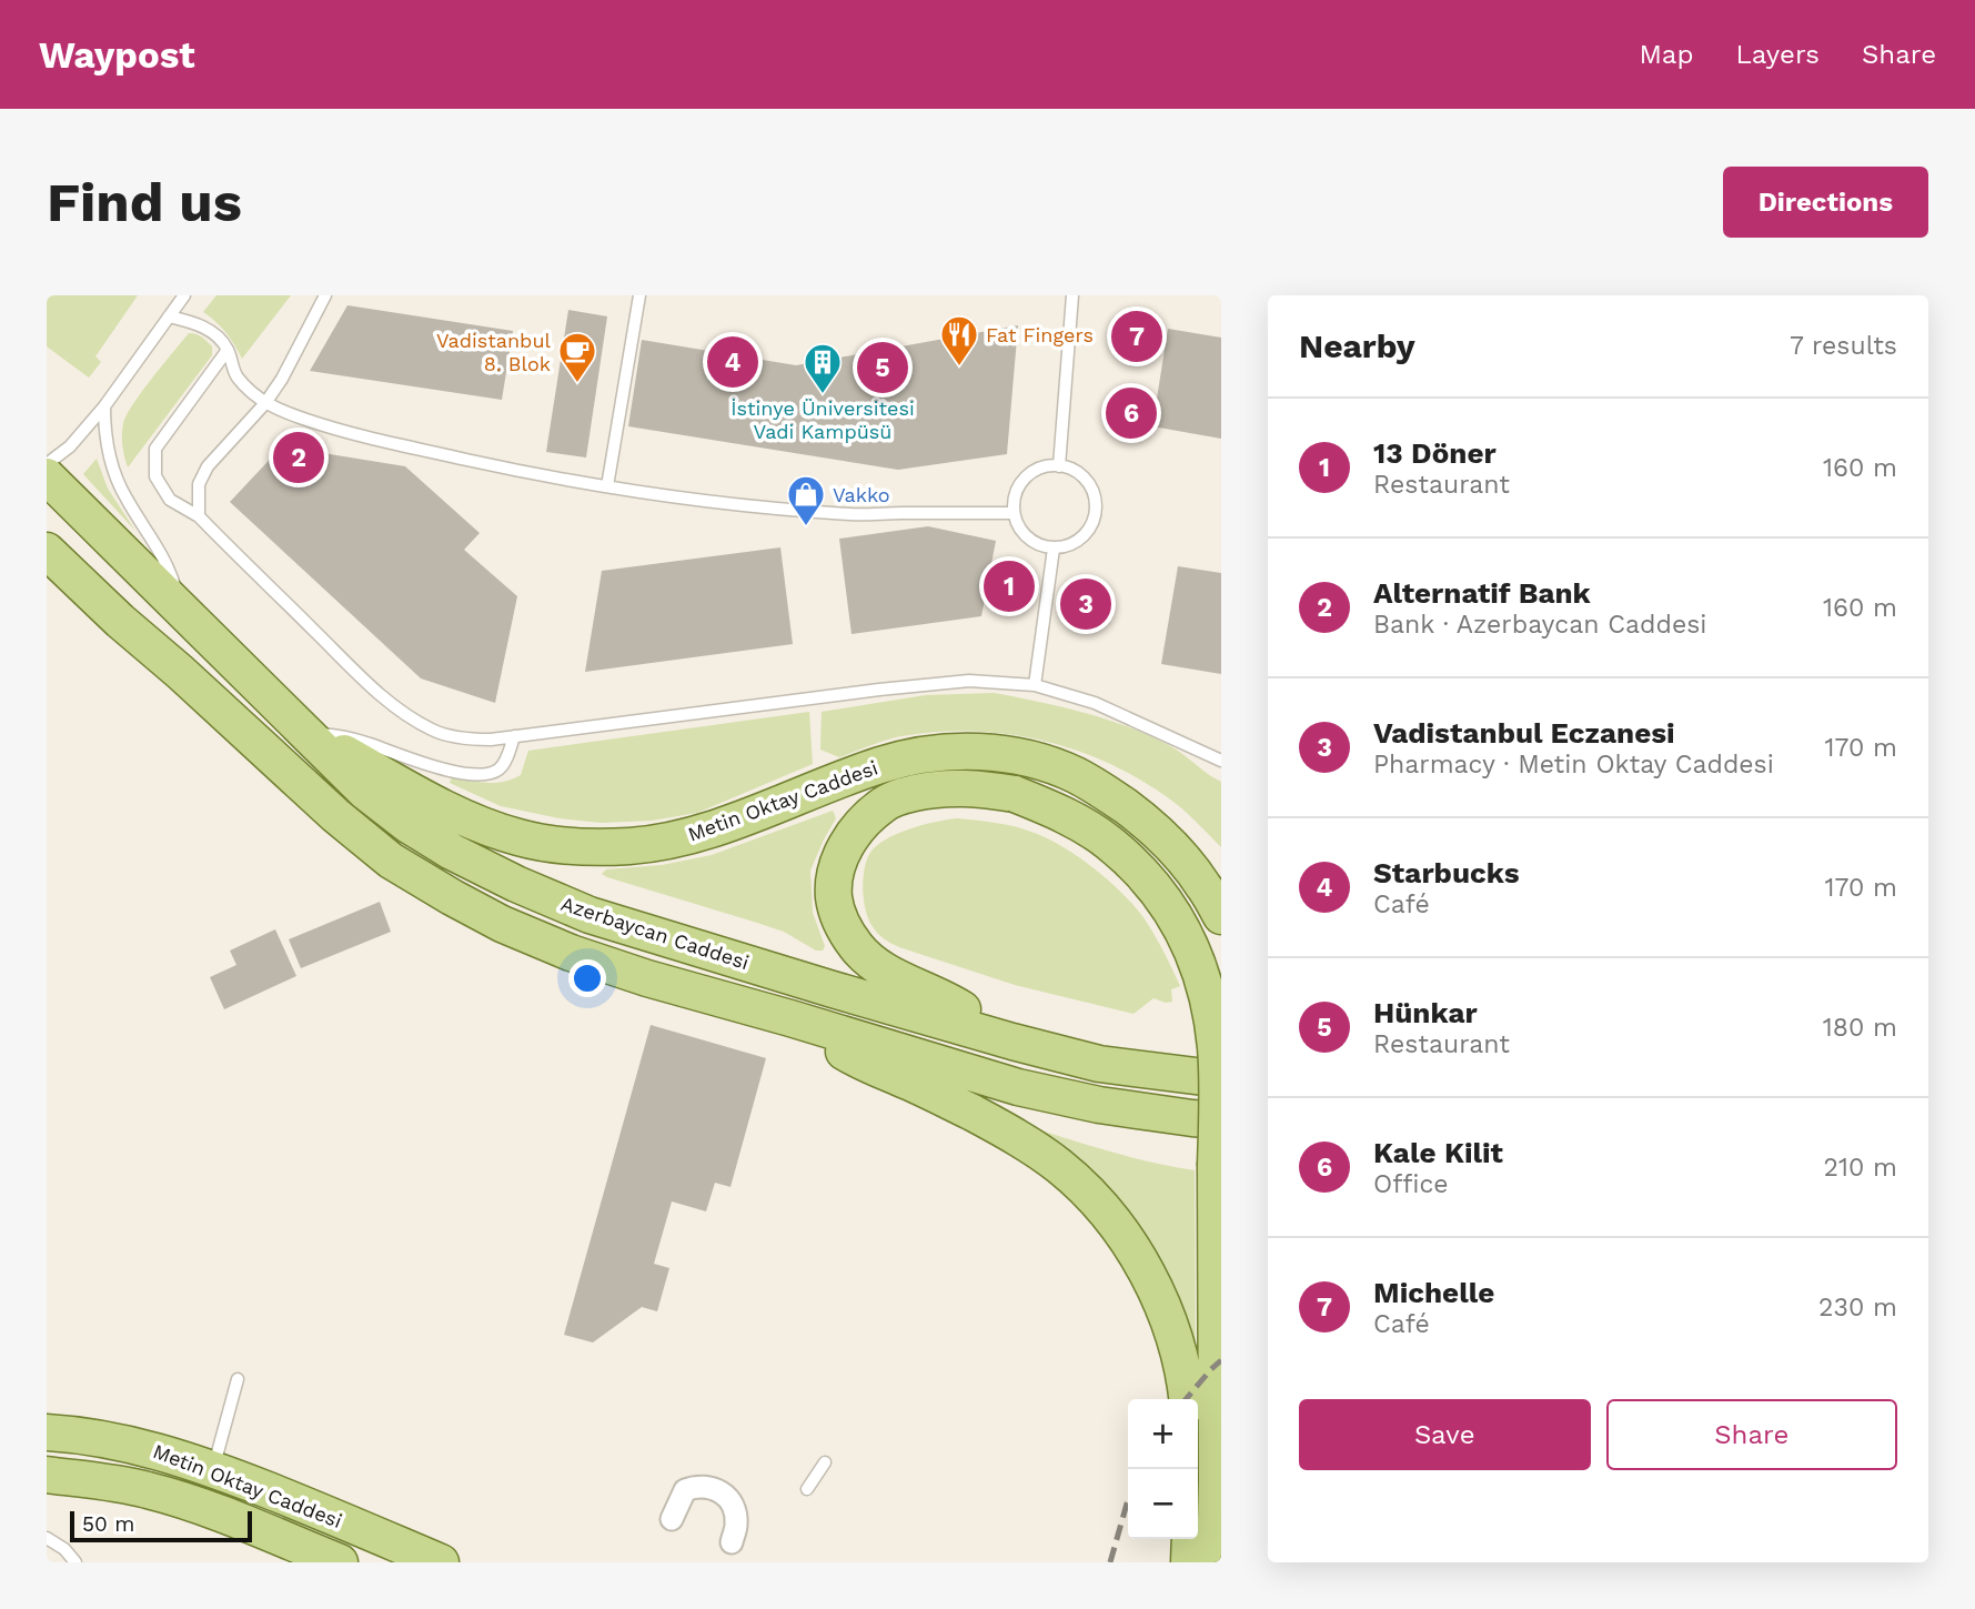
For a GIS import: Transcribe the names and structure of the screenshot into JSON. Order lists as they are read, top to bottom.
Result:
{
  "streets": {
    "main road": ["Metin Oktay Caddesi", "Azerbaycan Caddesi"]
  },
  "crossings": [
    ["Metin Oktay Caddesi", "Azerbaycan Caddesi"]
  ],
  "places": {
    "restaurant": ["Fat Fingers"],
    "cafe": ["Vadistanbul 8. Blok"],
    "building": ["İstinye Üniversitesi Vadi Kampüsü"],
    "shop": ["Vakko"]
  },
  "scale_bar": "50 m",
  "page": {
    "header": "Waypost",
    "nav": ["Map", "Layers", "Share"],
    "buttons": [
      "Directions",
      ["Save", "Share"]
    ],
    "title": "Find us",
    "heading": ["Nearby", "7 results"],
    "pins": [
      "7",
      "4",
      "5",
      "6",
      "2",
      "1",
      "3"
    ],
    "list": [
      {
        "mark": "1",
        "name": "13 Döner",
        "note": "Restaurant",
        "value": "160 m"
      },
      {
        "mark": "2",
        "name": "Alternatif Bank",
        "note": "Bank · Azerbaycan Caddesi",
        "value": "160 m"
      },
      {
        "mark": "3",
        "name": "Vadistanbul Eczanesi",
        "note": "Pharmacy · Metin Oktay Caddesi",
        "value": "170 m"
      },
      {
        "mark": "4",
        "name": "Starbucks",
        "note": "Café",
        "value": "170 m"
      },
      {
        "mark": "5",
        "name": "Hünkar",
        "note": "Restaurant",
        "value": "180 m"
      },
      {
        "mark": "6",
        "name": "Kale Kilit",
        "note": "Office",
        "value": "210 m"
      },
      {
        "mark": "7",
        "name": "Michelle",
        "note": "Café",
        "value": "230 m"
      }
    ],
    "map_buttons": ["+", "−"],
    "scale": "50 m"
  }
}
